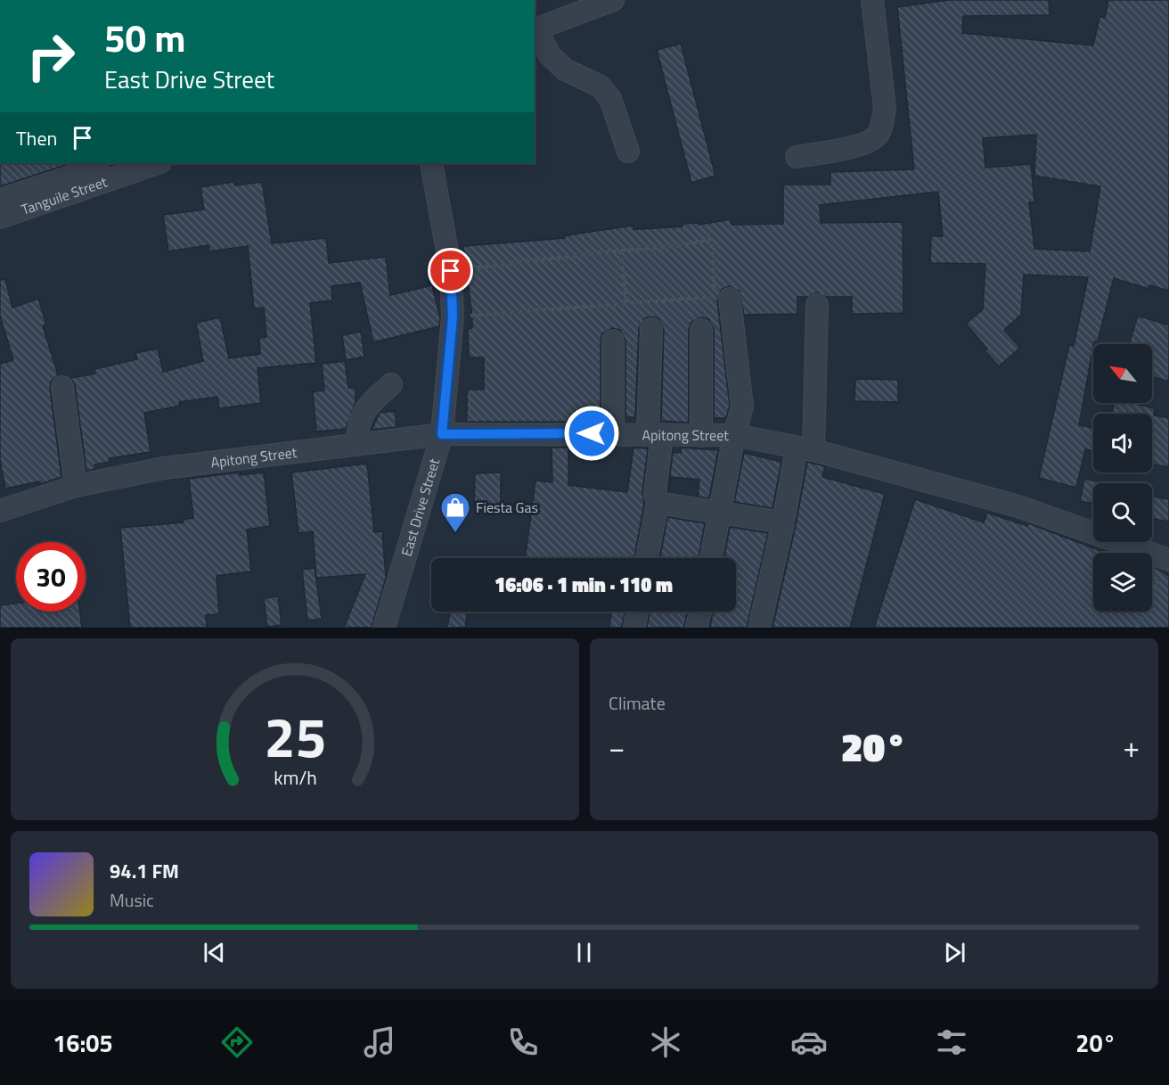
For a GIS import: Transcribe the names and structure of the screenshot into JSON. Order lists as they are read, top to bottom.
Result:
{
  "streets": {
    "street": ["Tanguile Street", "Apitong Street", "East Drive Street"]
  },
  "crossings": [
    ["Apitong Street", "East Drive Street"]
  ],
  "places": {
    "shop": ["Fiesta Gas"]
  },
  "north": "top left",
  "page": {
    "turn": ["50 m", "East Drive Street"],
    "then": "Then",
    "limit": "30",
    "trip": "16:06 · 1 min · 110 m",
    "tile": "Climate",
    "heat": ["−", "20°", "+"],
    "song": ["94.1 FM", "Music"],
    "tabs": ["16:05", "20°"],
    "gauge": ["25", "km/h"]
  }
}
